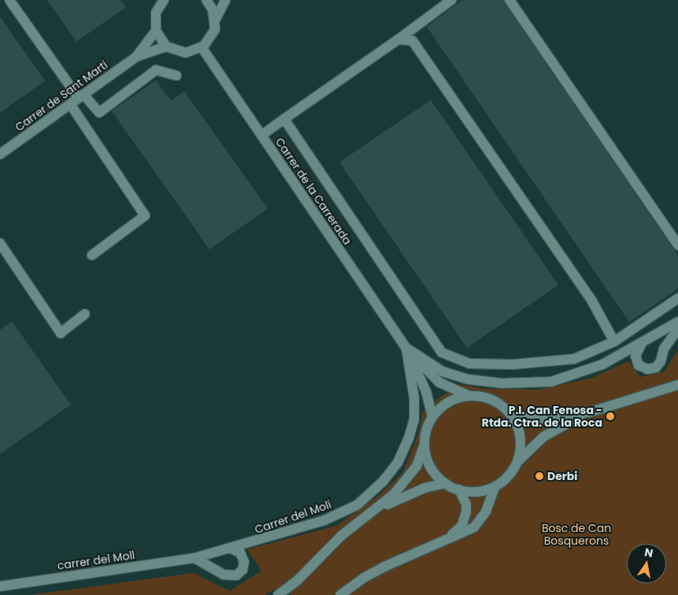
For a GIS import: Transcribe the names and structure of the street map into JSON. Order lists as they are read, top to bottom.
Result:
{
  "streets": {
    "street": [
      "Carrer de Sant Martí",
      "Carrer de la Carrerada",
      "Carrer del Molí",
      "carrer del Moll"
    ]
  },
  "crossings": [
    ["Carrer de la Carrerada", "Carrer del Molí"],
    ["Carrer del Molí", "carrer del Moll"]
  ],
  "parks": ["Bosc de Can Bosquerons"],
  "places": ["P.I. Can Fenosa - Rtda. Ctra. de la Roca", "Derbi"],
  "north": "top"
}
